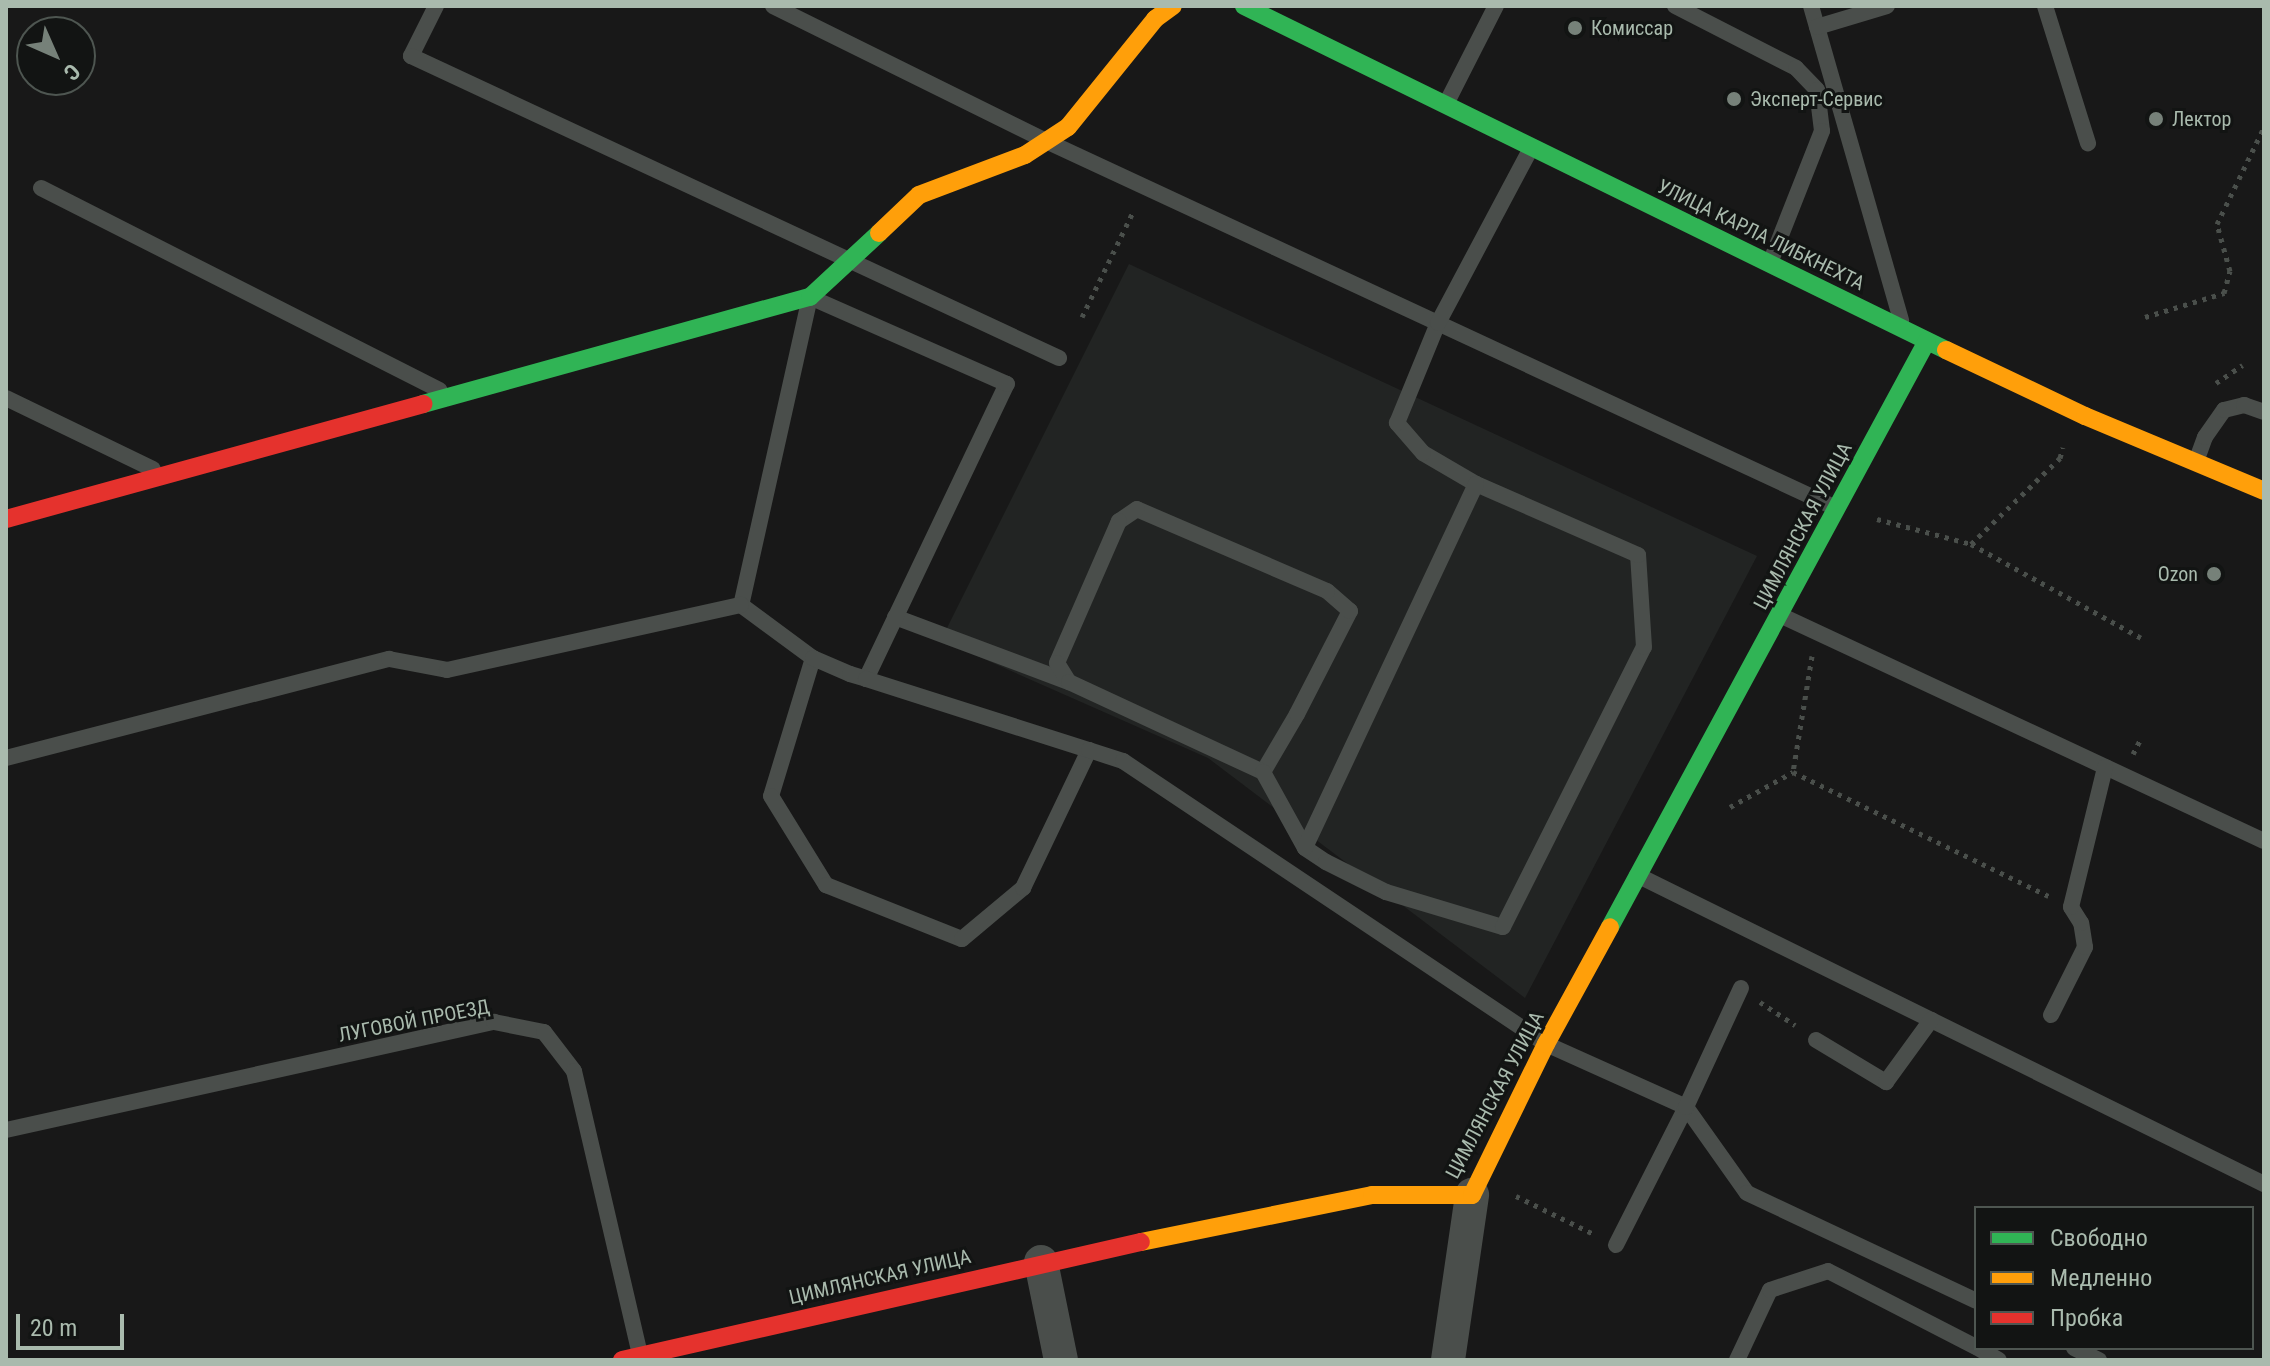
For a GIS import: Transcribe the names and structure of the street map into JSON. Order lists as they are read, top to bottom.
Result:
{
  "streets": {
    "street": ["УЛИЦА КАРЛА ЛИБКНЕХТА", "ЦИМЛЯНСКАЯ УЛИЦА"],
    "lane": ["ЛУГОВОЙ ПРОЕЗД"]
  },
  "crossings": [
    ["УЛИЦА КАРЛА ЛИБКНЕХТА", "ЦИМЛЯНСКАЯ УЛИЦА"],
    ["ЦИМЛЯНСКАЯ УЛИЦА", "ЛУГОВОЙ ПРОЕЗД"]
  ],
  "places": [
    "Комиссар",
    "Эксперт-Сервис",
    "Лектор",
    "Ozon"
  ],
  "legend": ["Свободно", "Медленно", "Пробка"],
  "scale_bar": "20 m",
  "north": "bottom right"
}
